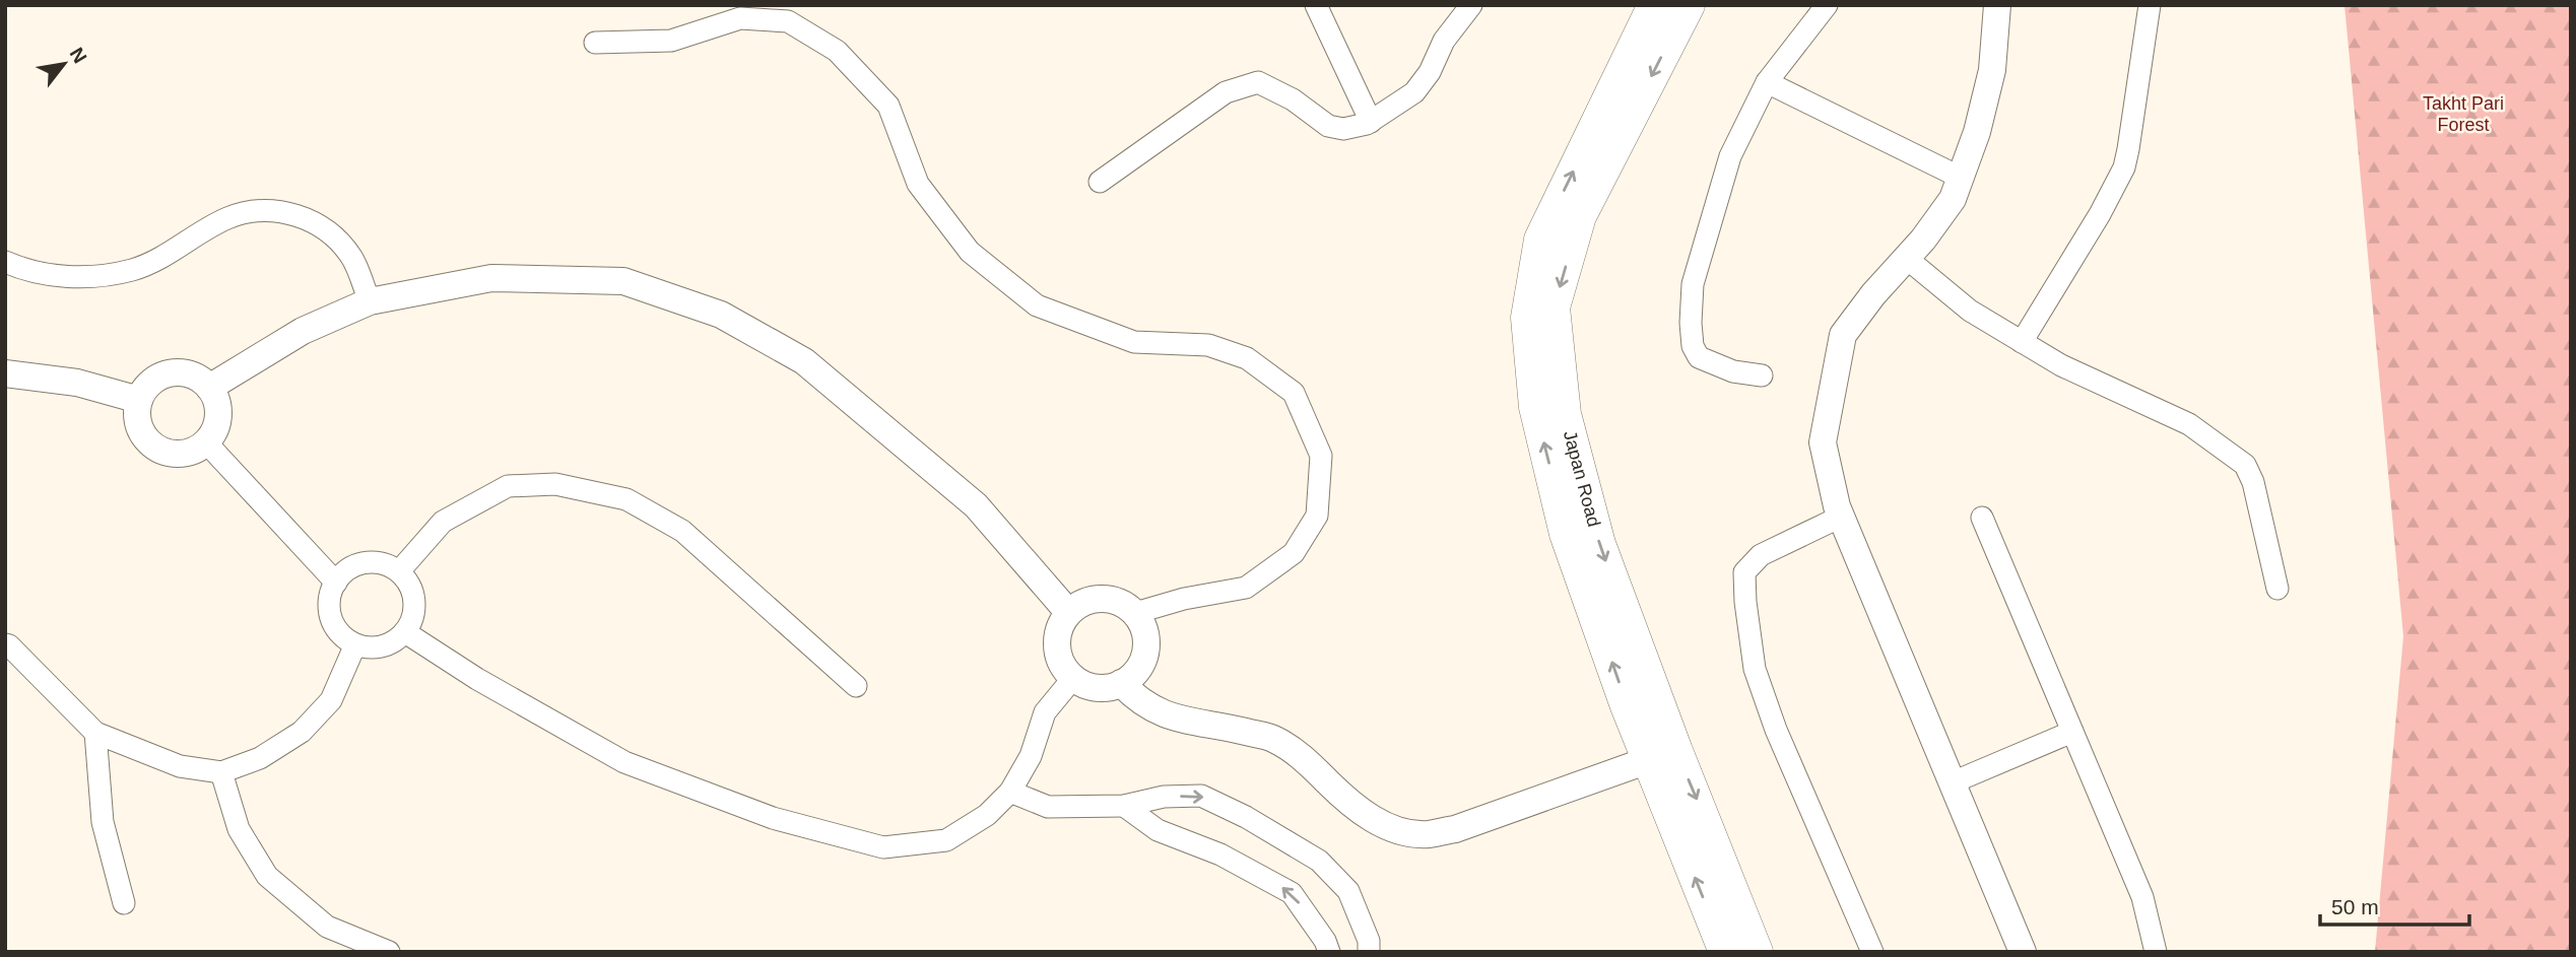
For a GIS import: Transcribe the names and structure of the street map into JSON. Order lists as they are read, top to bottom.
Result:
{
  "streets": {
    "main road": ["Japan Road"]
  },
  "parks": ["Takht Pari Forest"],
  "scale_bar": "50 m",
  "north": "top right"
}
